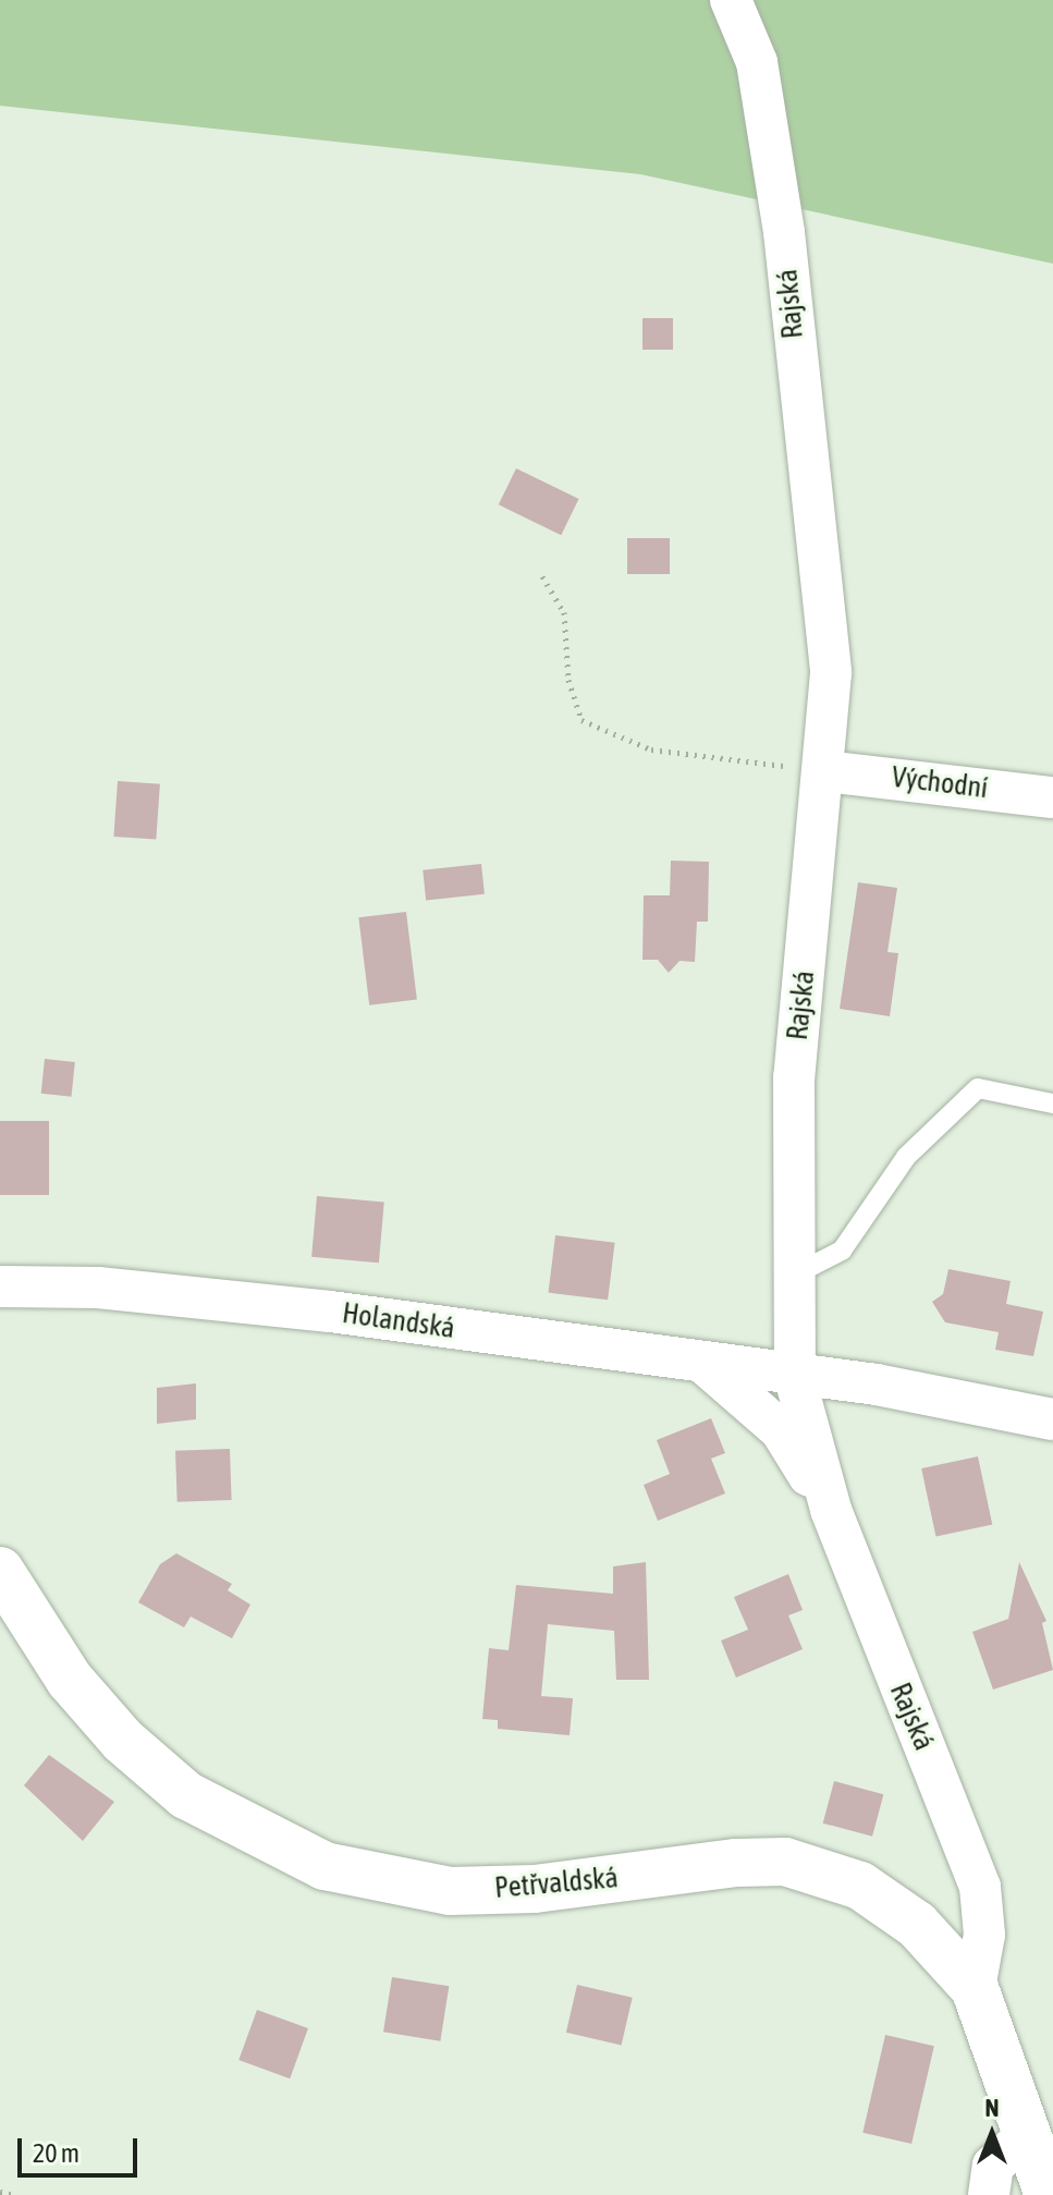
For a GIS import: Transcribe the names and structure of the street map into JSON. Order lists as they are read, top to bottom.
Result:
{
  "streets": {
    "street": [
      "Rajská",
      "Východní",
      "Holandská",
      "Petřvaldská"
    ]
  },
  "crossings": [
    ["Rajská", "Východní"],
    ["Rajská", "Holandská"],
    ["Rajská", "Petřvaldská"]
  ],
  "scale_bar": "20 m",
  "north": "top"
}
